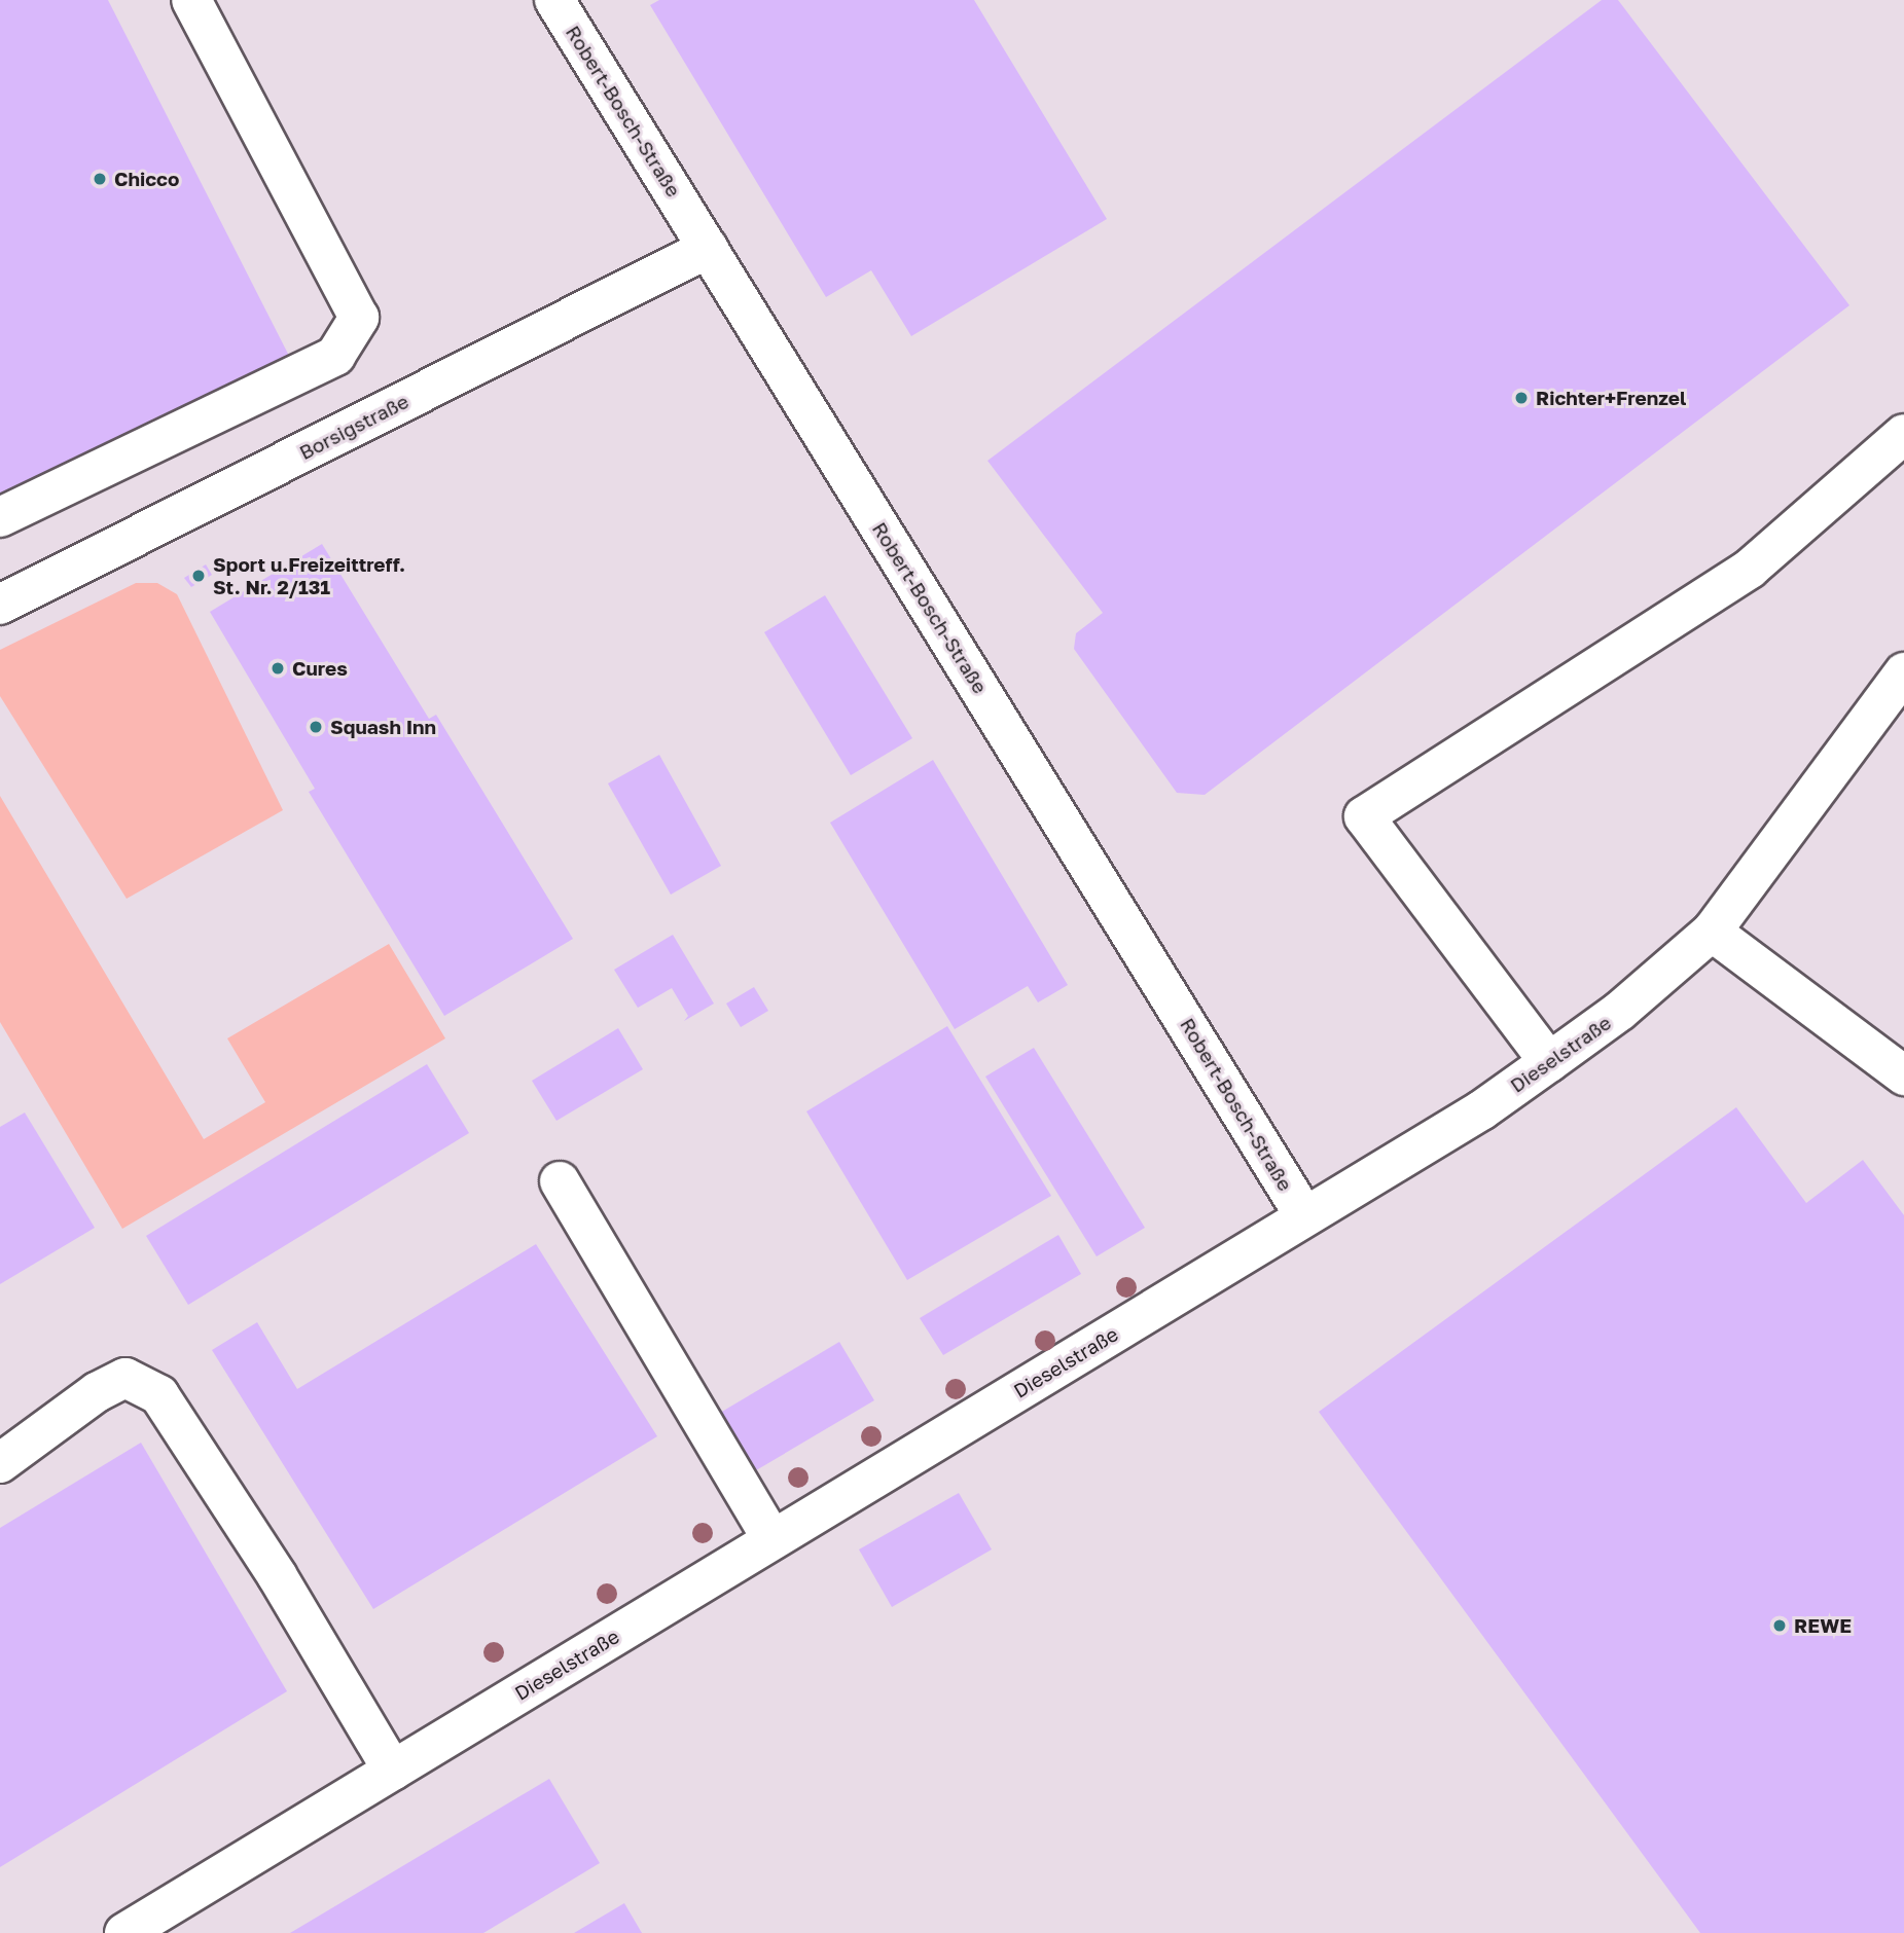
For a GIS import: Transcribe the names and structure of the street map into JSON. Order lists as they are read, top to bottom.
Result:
{
  "streets": {
    "street": ["Robert-Bosch-Straße", "Borsigstraße", "Dieselstraße"]
  },
  "crossings": [
    ["Robert-Bosch-Straße", "Borsigstraße"],
    ["Robert-Bosch-Straße", "Dieselstraße"]
  ],
  "places": [
    "Chicco",
    "Richter+Frenzel",
    "Sport u.Freizeittreff. St. Nr. 2/131",
    "Cures",
    "Squash Inn",
    "REWE"
  ]
}
